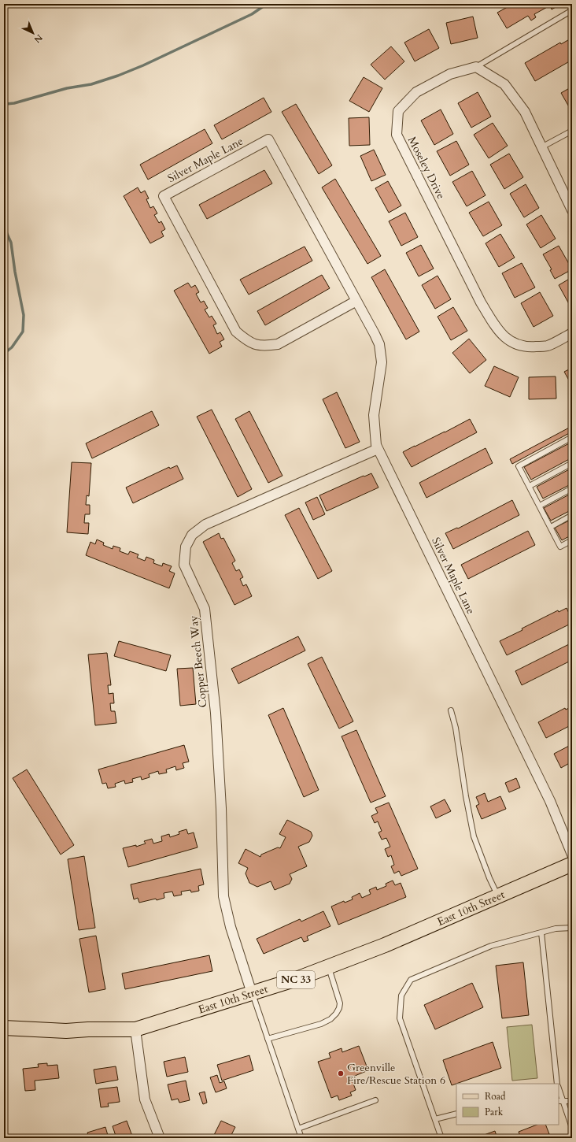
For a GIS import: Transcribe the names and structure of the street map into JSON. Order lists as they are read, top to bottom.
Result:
{
  "streets": {
    "main road": ["East 10th Street", "NC 33"],
    "street": ["Silver Maple Lane", "Moseley Drive", "Copper Beech Way"]
  },
  "crossings": [
    ["Silver Maple Lane", "Copper Beech Way"],
    ["Copper Beech Way", "East 10th Street"]
  ],
  "places": ["Greenville Fire/Rescue Station 6"],
  "legend": ["Road", "Park"],
  "north": "bottom right"
}
